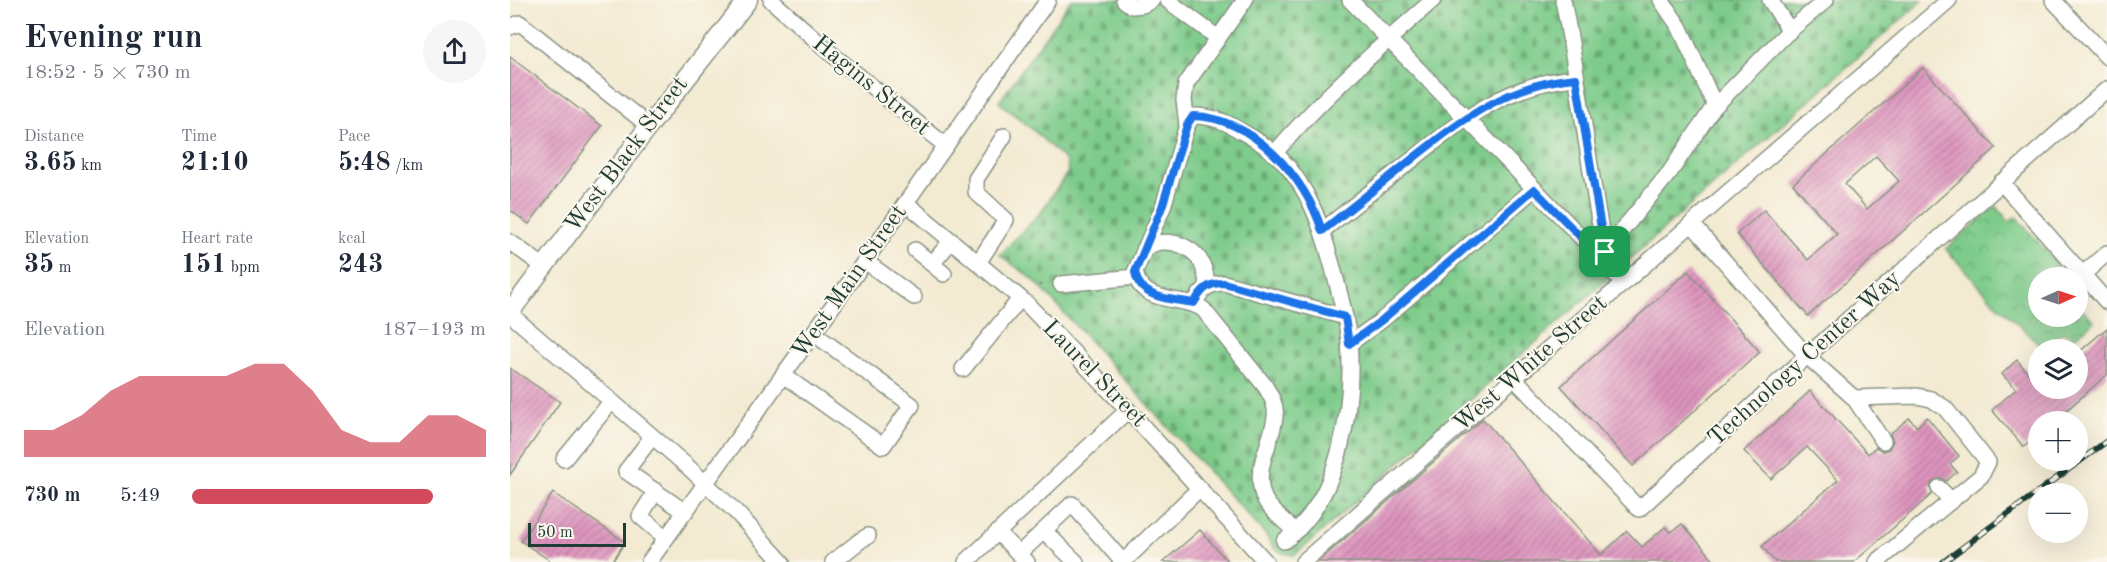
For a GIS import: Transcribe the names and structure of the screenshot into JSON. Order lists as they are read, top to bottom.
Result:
{
  "streets": {
    "main road": ["West Black Street"],
    "street": [
      "Hagins Street",
      "West Main Street",
      "Technology Center Way",
      "West White Street",
      "Laurel Street"
    ]
  },
  "crossings": [
    ["Hagins Street", "West Main Street"],
    ["West Main Street", "Laurel Street"],
    ["Technology Center Way", "West White Street"]
  ],
  "scale_bar": "50 m",
  "north": "right",
  "page": {
    "heading": ["Evening run", "18:52 · 5 × 730 m"],
    "stats": [
      ["Distance", "3.65 km"],
      ["Time", "21:10"],
      ["Pace", "5:48 /km"],
      ["Elevation", "35 m"],
      ["Heart rate", "151 bpm"],
      ["kcal", "243"]
    ],
    "map_buttons": ["+", "−"],
    "chart": ["Elevation", "187–193 m"],
    "list": [
      {
        "name": "730 m",
        "note": "5:49"
      }
    ],
    "scale": "50 m"
  }
}
